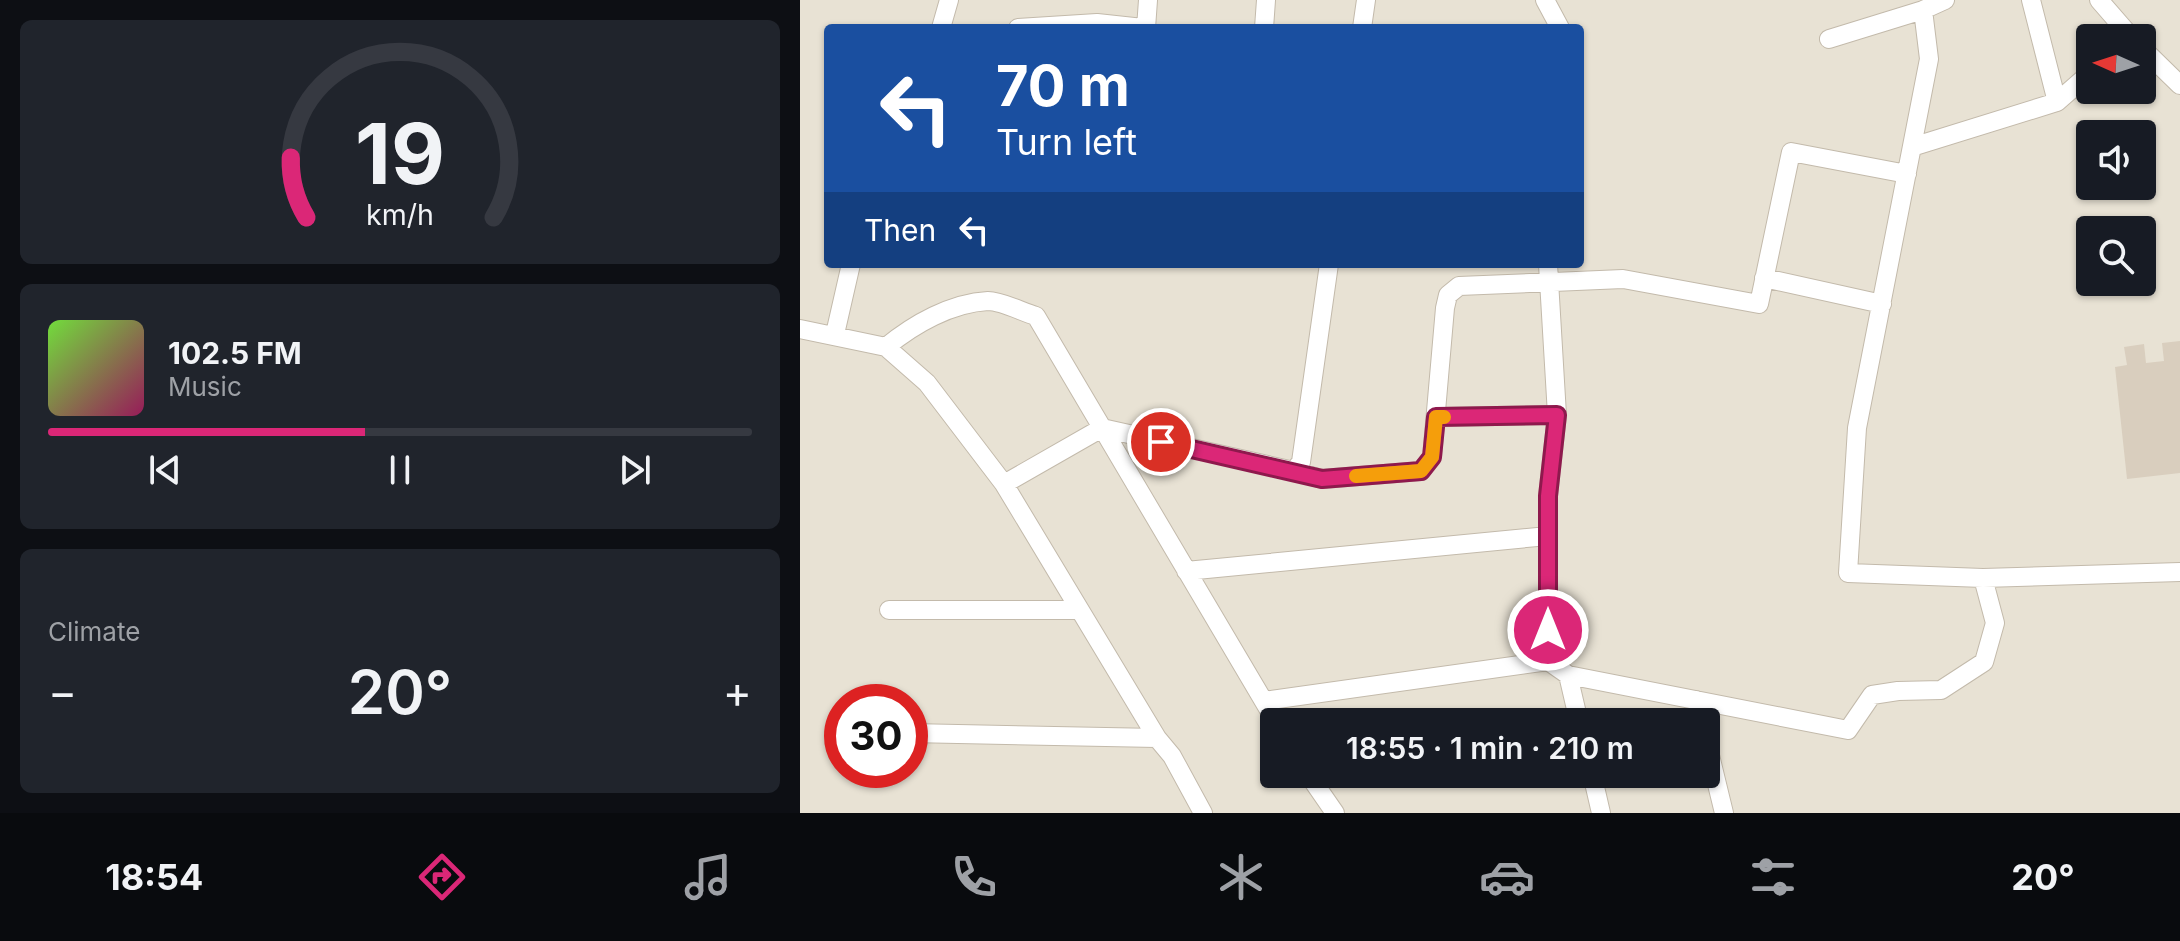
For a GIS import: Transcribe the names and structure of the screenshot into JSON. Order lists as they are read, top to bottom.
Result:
{
  "north": "left",
  "page": {
    "turn": ["70 m", "Turn left"],
    "then": "Then",
    "song": ["102.5 FM", "Music"],
    "tile": "Climate",
    "heat": ["−", "20°", "+"],
    "limit": "30",
    "trip": "18:55 · 1 min · 210 m",
    "tabs": ["18:54", "20°"],
    "gauge": ["19", "km/h"]
  }
}
